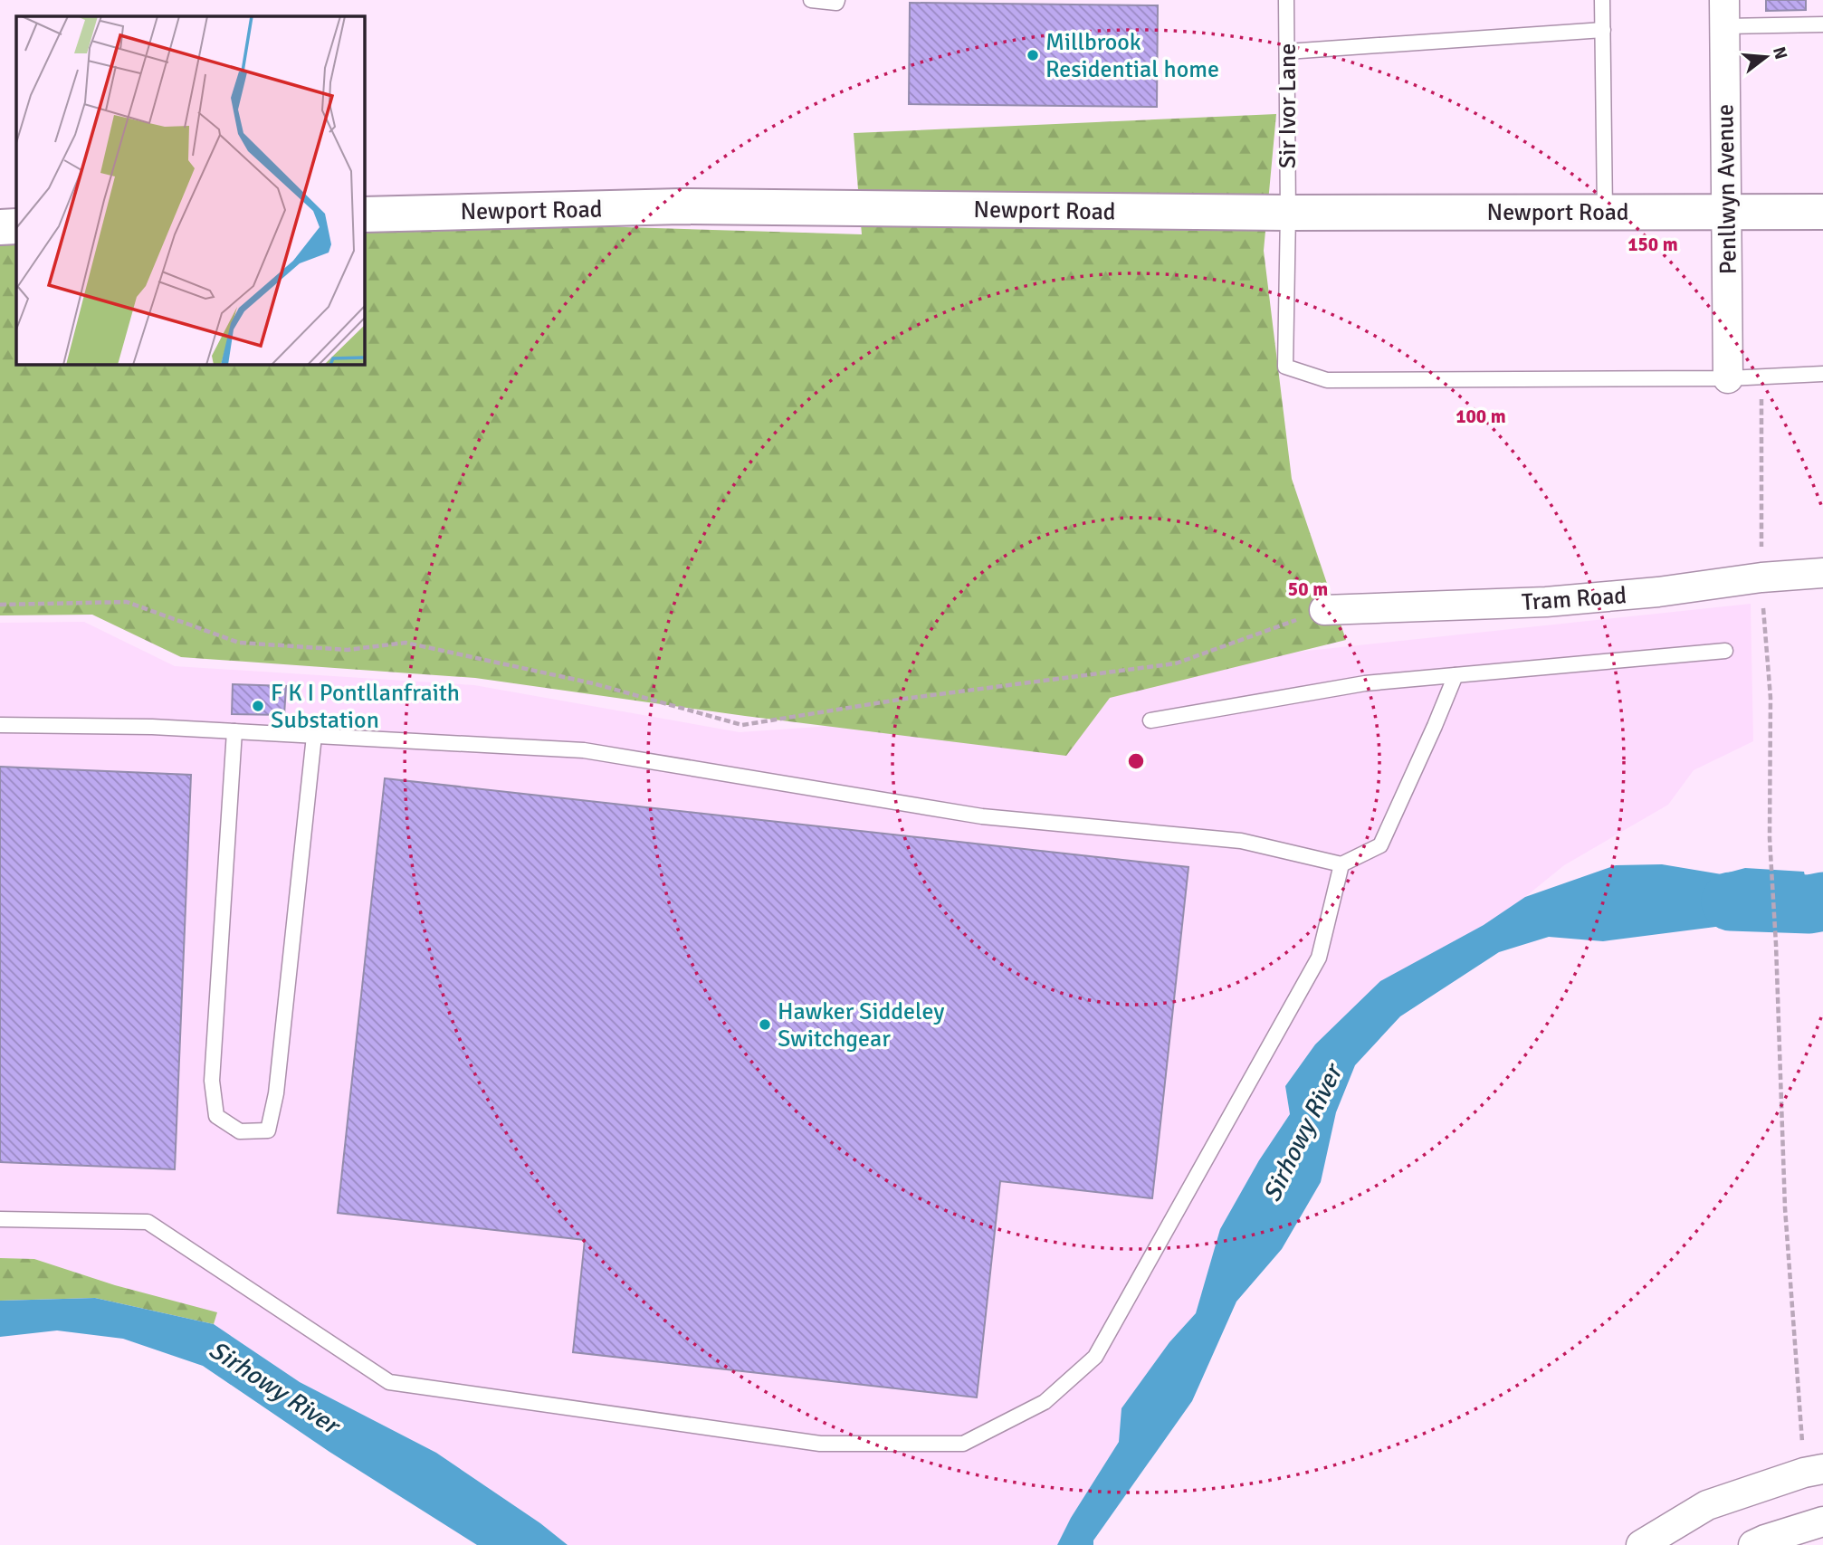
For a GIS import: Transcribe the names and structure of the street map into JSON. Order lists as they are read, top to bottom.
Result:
{
  "streets": {
    "main road": ["Newport Road"],
    "street": ["Penllwyn Avenue", "Tram Road"],
    "lane": ["Sir Ivor Lane"]
  },
  "crossings": [
    ["Sir Ivor Lane", "Penllwyn Avenue"],
    ["Sir Ivor Lane", "Newport Road"],
    ["Penllwyn Avenue", "Newport Road"]
  ],
  "water": ["Sirhowy River"],
  "places": ["Millbrook Residential home", "F K I Pontllanfraith Substation", "Hawker Siddeley Switchgear"],
  "north": "right",
  "rings": ["150 m", "100 m", "50 m"]
}
